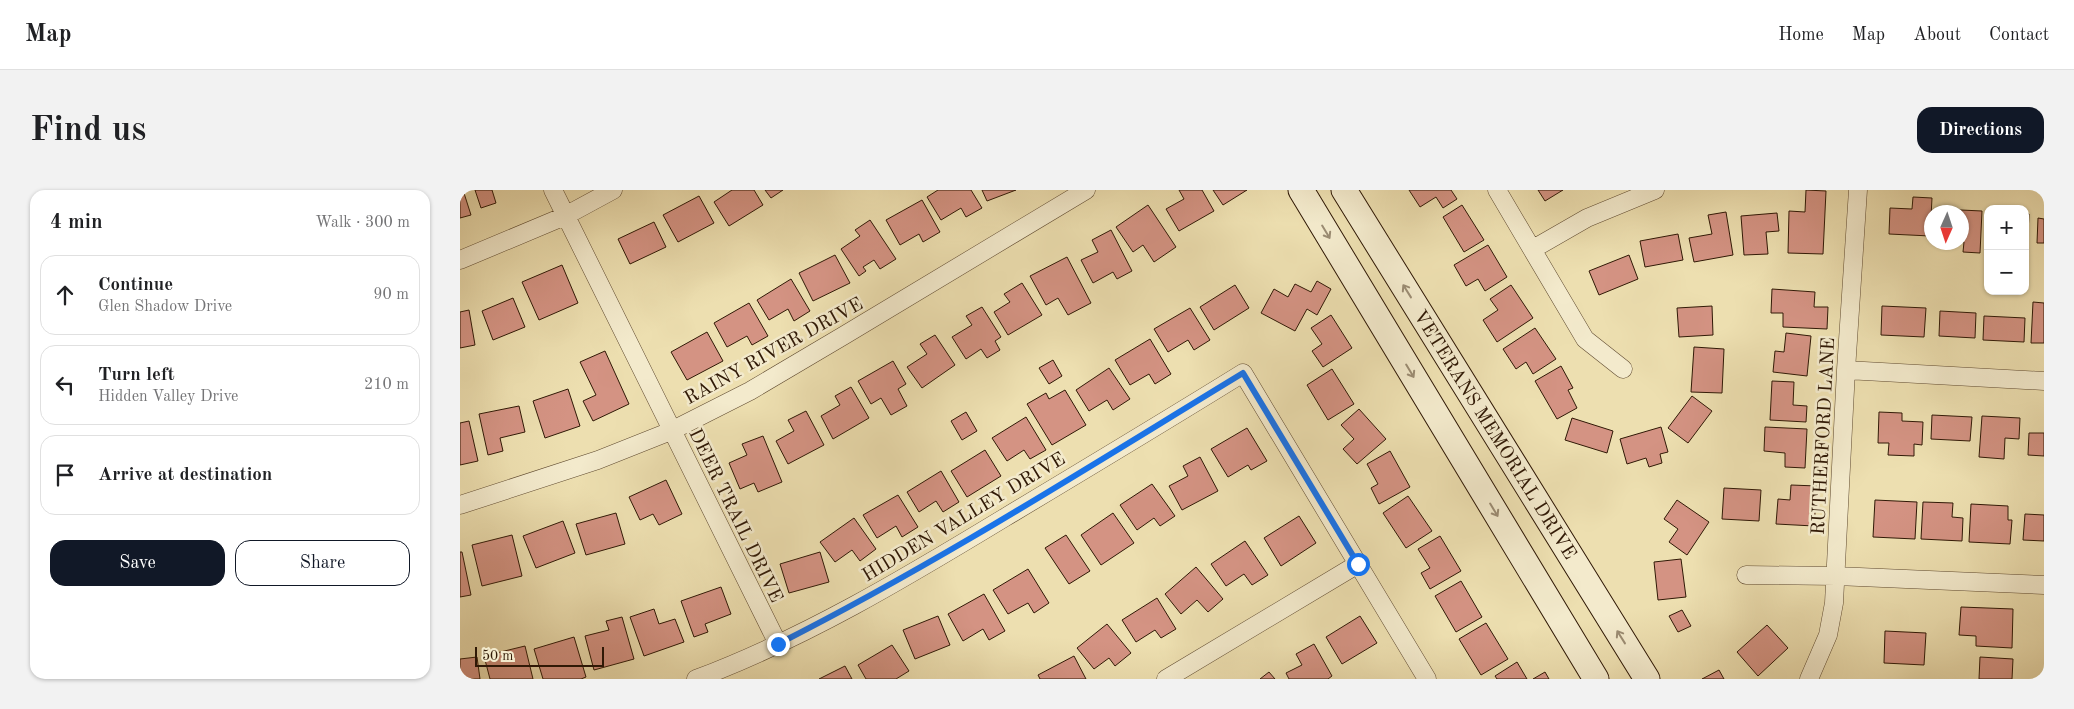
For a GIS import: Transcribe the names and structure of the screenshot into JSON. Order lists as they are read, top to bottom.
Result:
{
  "streets": {
    "main road": ["VETERANS MEMORIAL DRIVE"],
    "street": [
      "RAINY RIVER DRIVE",
      "RUTHERFORD LANE",
      "DEER TRAIL DRIVE",
      "HIDDEN VALLEY DRIVE"
    ]
  },
  "crossings": [
    ["RAINY RIVER DRIVE", "DEER TRAIL DRIVE"],
    ["DEER TRAIL DRIVE", "HIDDEN VALLEY DRIVE"]
  ],
  "scale_bar": "50 m",
  "north": "bottom",
  "page": {
    "header": "Map",
    "nav": [
      "Home",
      "Map",
      "About",
      "Contact"
    ],
    "buttons": [
      "Directions",
      ["Save", "Share"]
    ],
    "title": "Find us",
    "heading": ["4 min", "Walk · 300 m"],
    "map_buttons": ["+", "−"],
    "list": [
      ["Continue", "Glen Shadow Drive", "90 m"],
      ["Turn left", "Hidden Valley Drive", "210 m"],
      "Arrive at destination"
    ],
    "scale": "50 m"
  }
}
